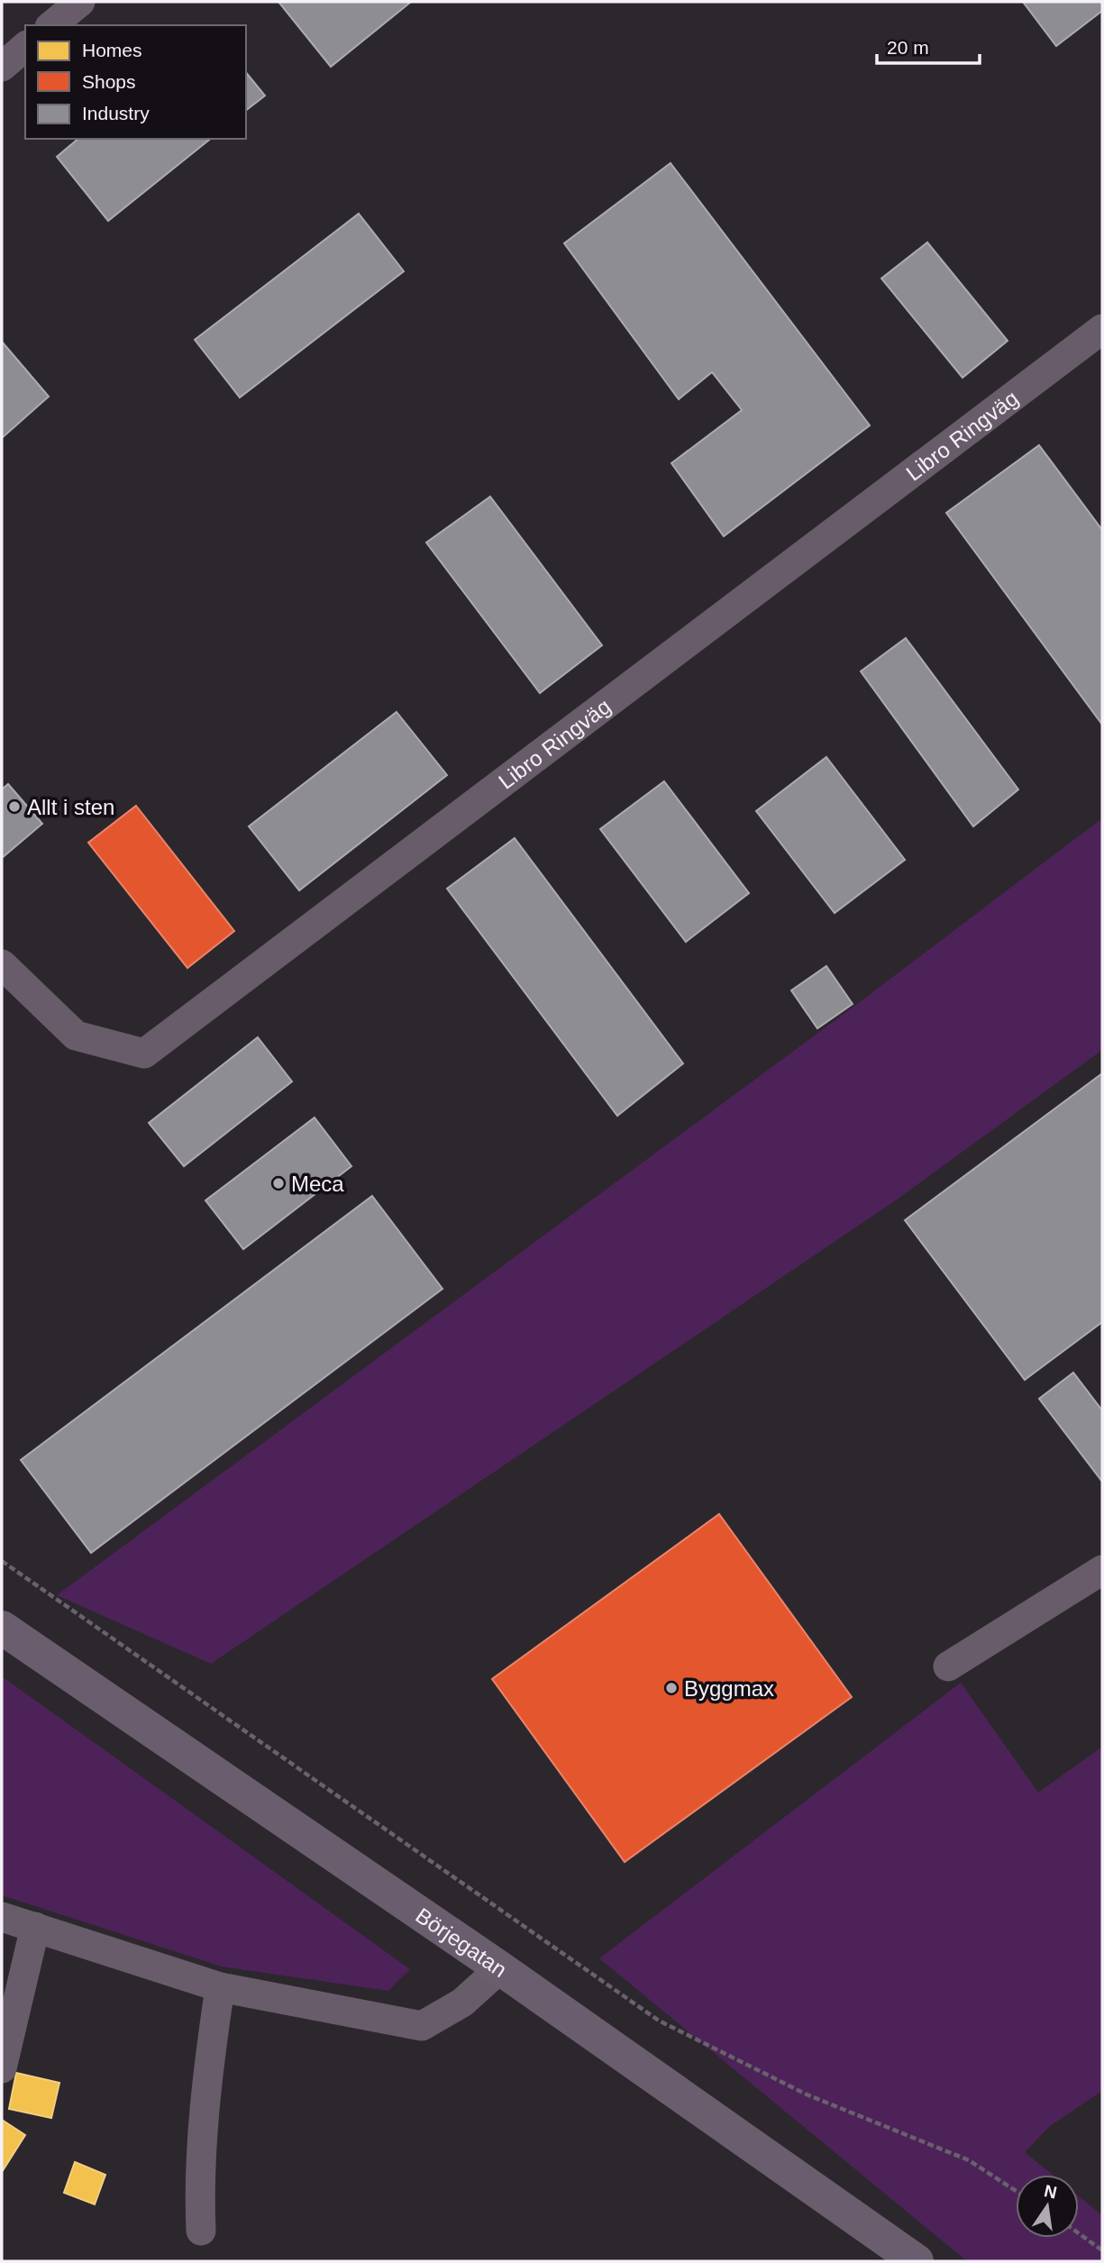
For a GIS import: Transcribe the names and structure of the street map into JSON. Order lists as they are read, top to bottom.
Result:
{
  "streets": {
    "main road": ["Börjegatan"],
    "street": ["Libro Ringväg"]
  },
  "places": ["Allt i sten", "Meca", "Byggmax"],
  "legend": ["Homes", "Shops", "Industry"],
  "scale_bar": "20 m",
  "north": "top"
}
